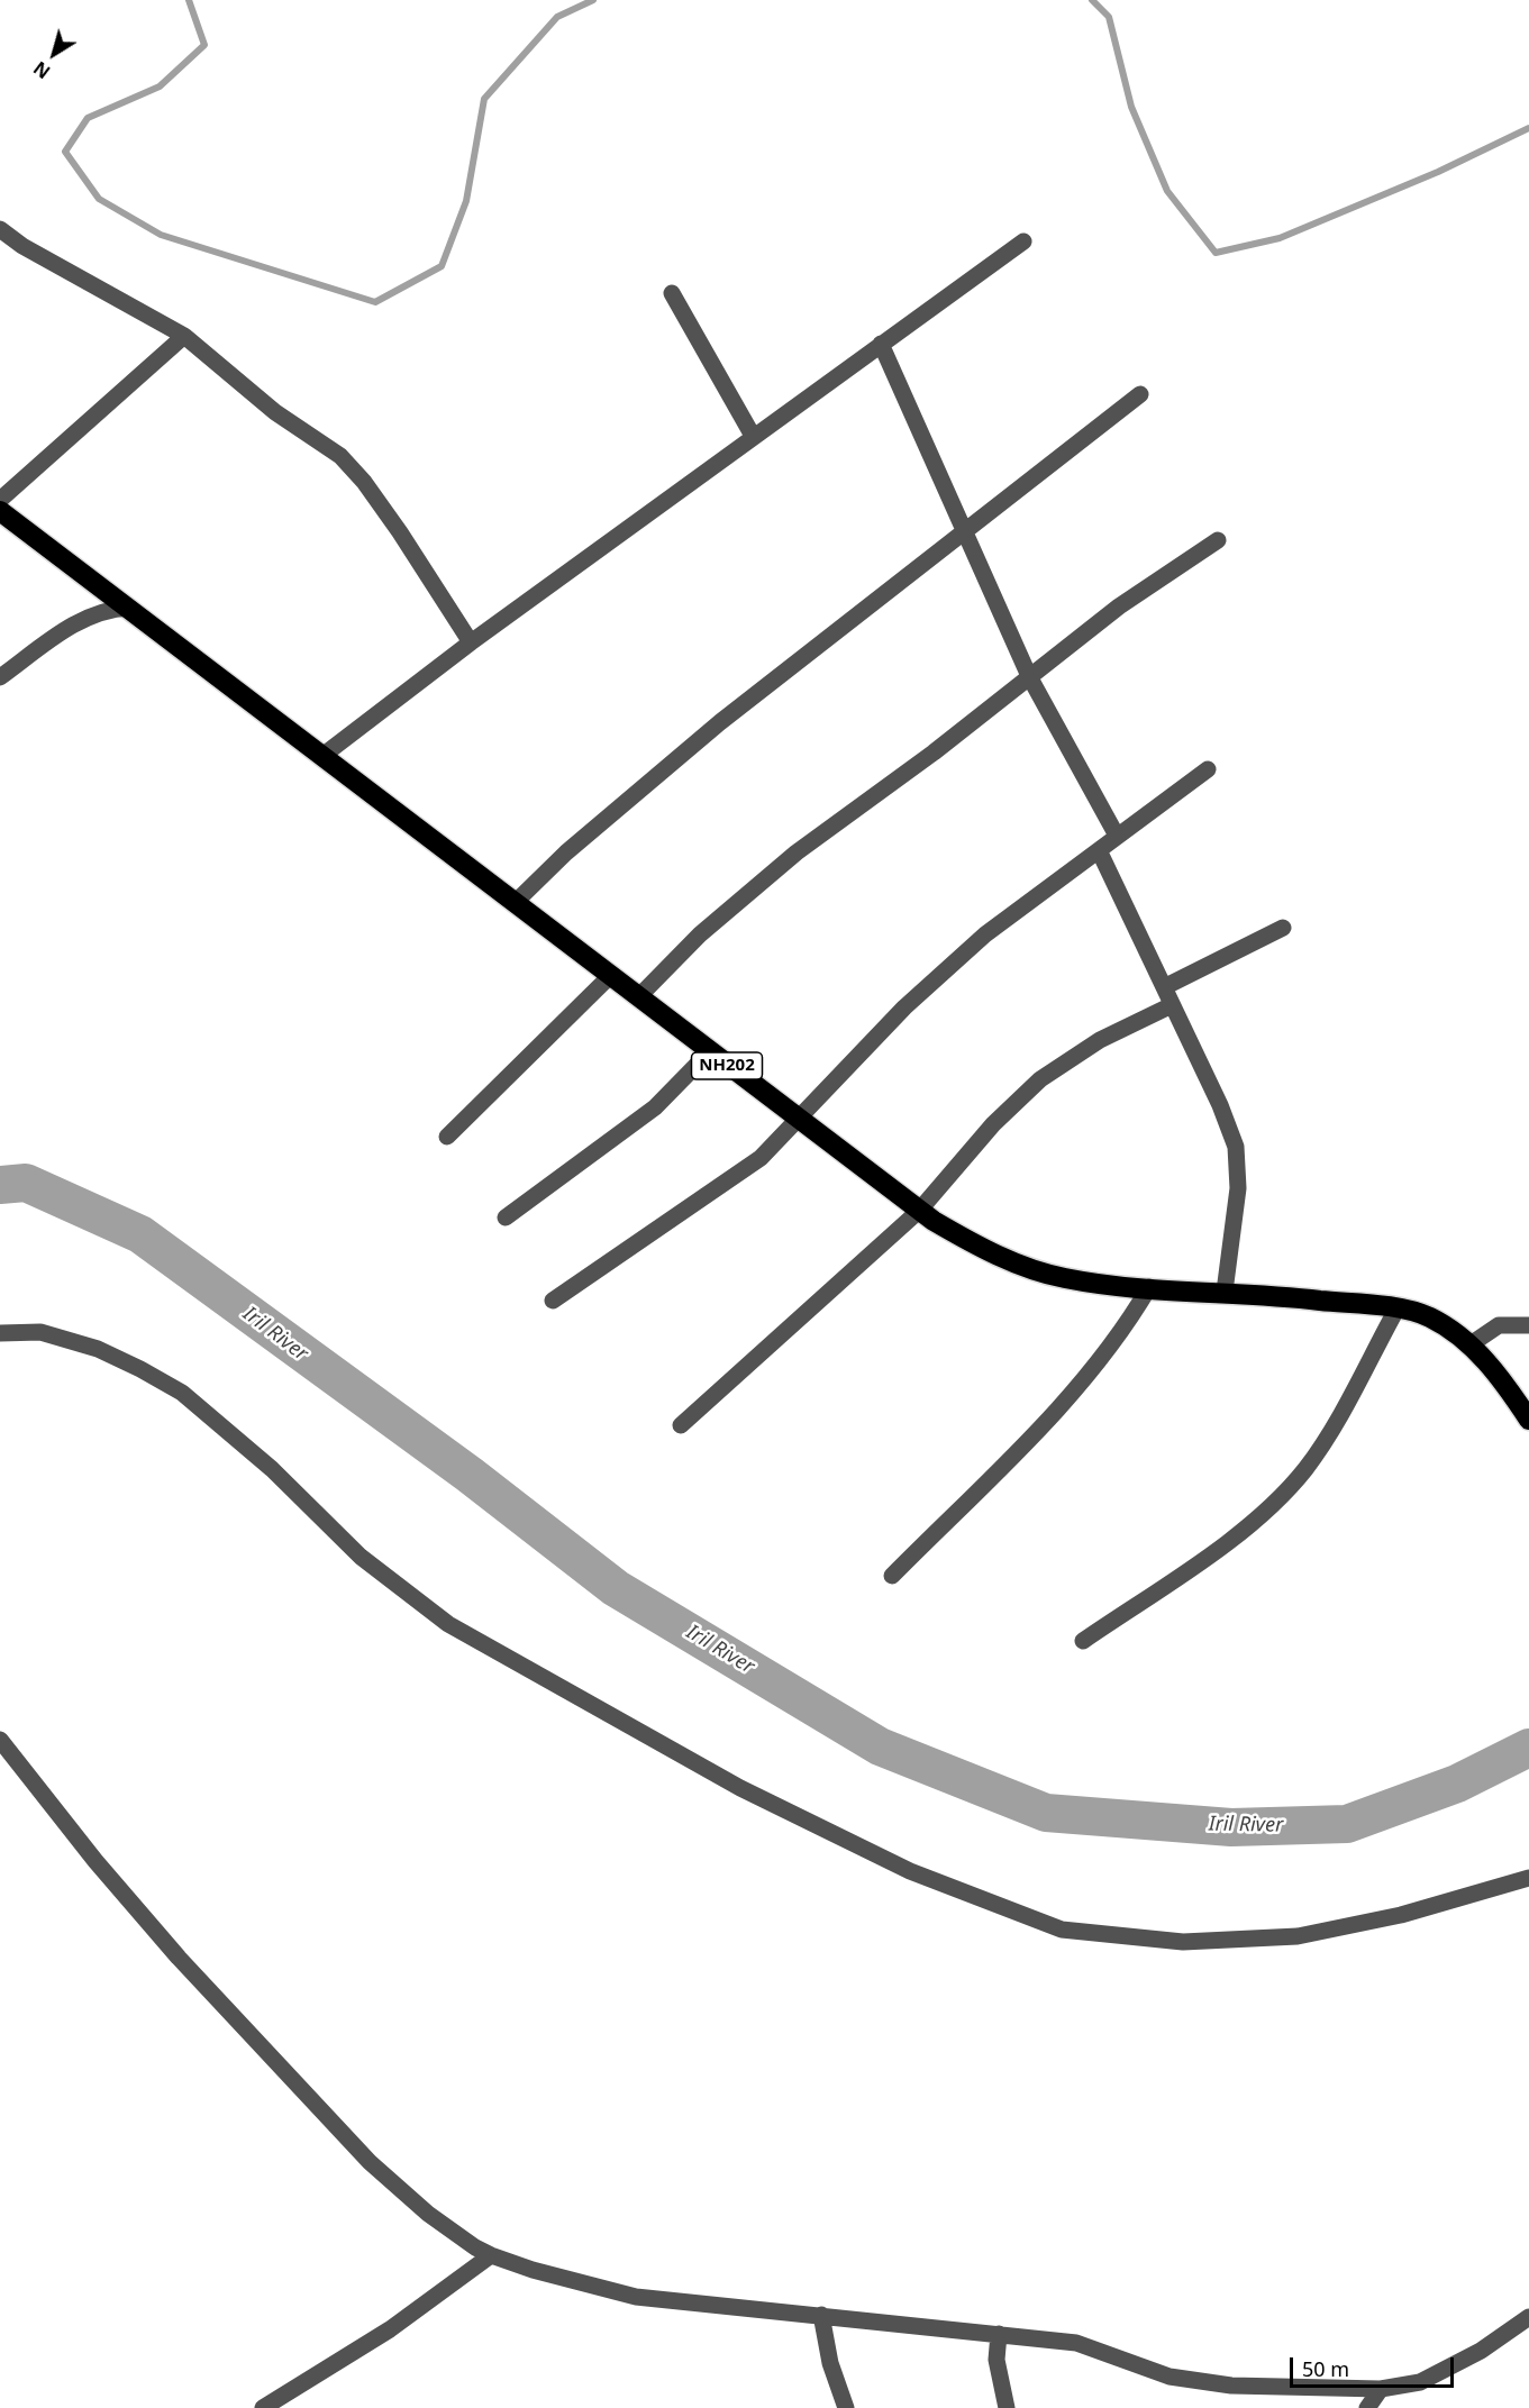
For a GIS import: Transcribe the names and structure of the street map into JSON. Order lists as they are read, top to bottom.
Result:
{
  "streets": {
    "highway": ["NH202"]
  },
  "water": ["Iril River"],
  "scale_bar": "50 m",
  "north": "bottom left"
}
